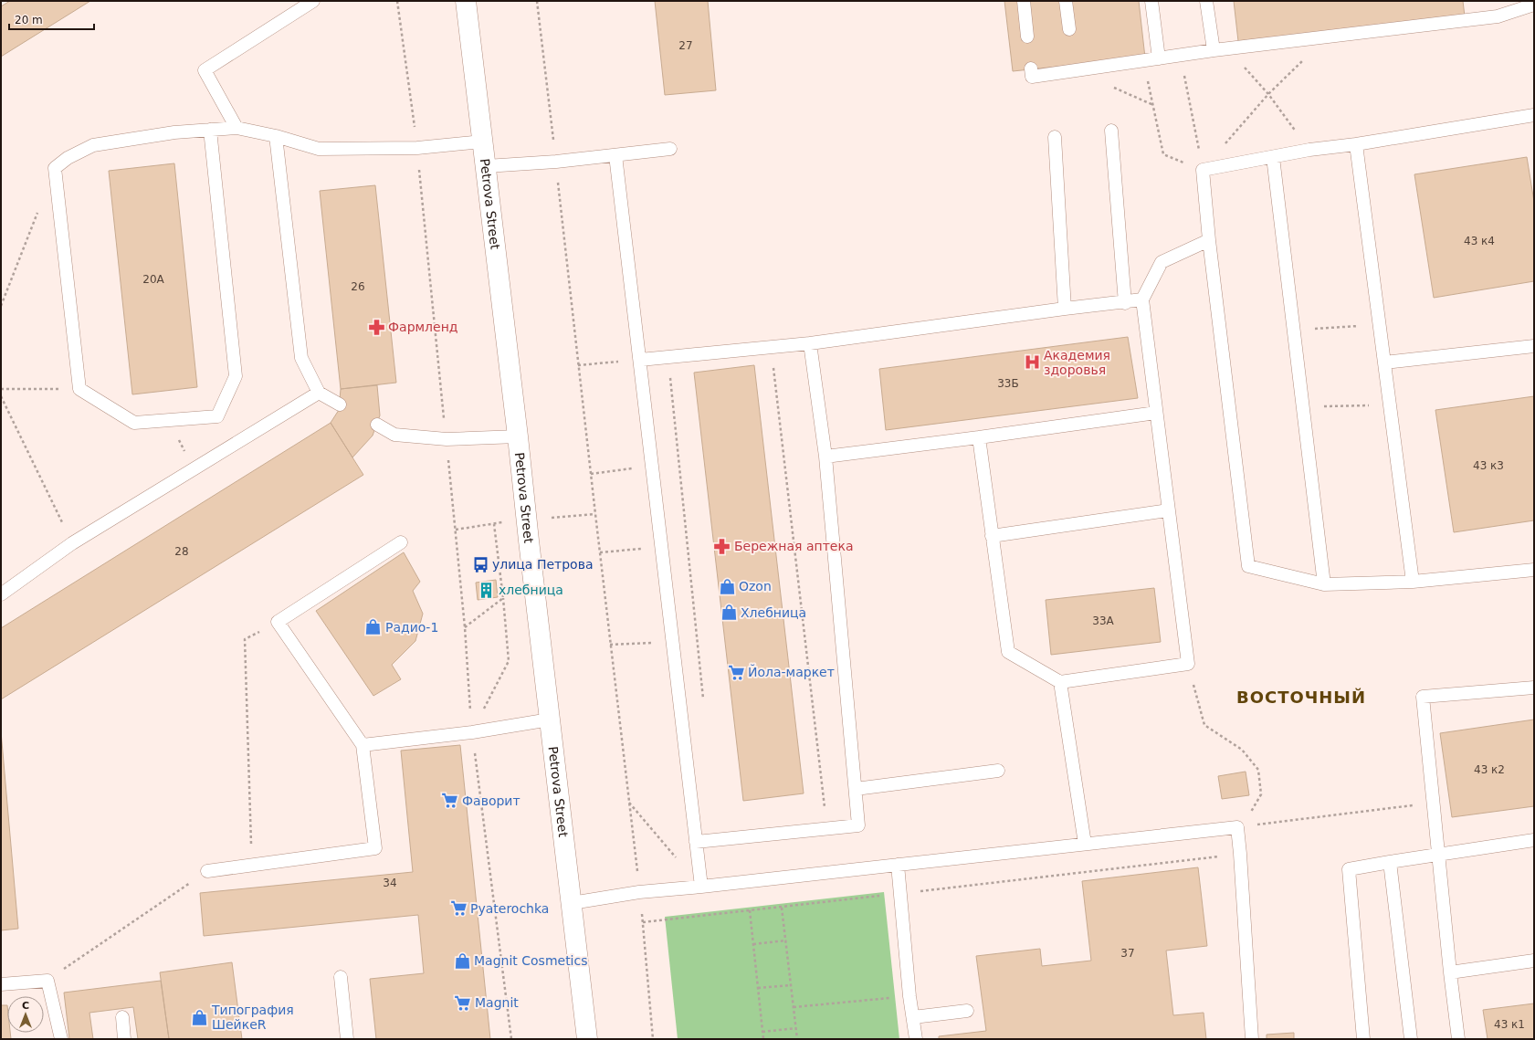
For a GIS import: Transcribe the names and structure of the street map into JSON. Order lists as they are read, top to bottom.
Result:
{
  "streets": {
    "main road": ["Petrova Street"]
  },
  "districts": ["ВОСТОЧНЫЙ"],
  "places": {
    "pharmacy": ["Фармленд", "Бережная аптека"],
    "hospital": ["Академия здоровья"],
    "bus stop": ["улица Петрова"],
    "shop": [
      "Ozon",
      "Хлебница",
      "Радио-1",
      "Magnit Cosmetics",
      "Типография ШейкеR"
    ],
    "building": ["хлебница"],
    "supermarket": [
      "Йола-маркет",
      "Фаворит",
      "Pyaterochka",
      "Magnit"
    ]
  },
  "house_numbers": [
    "27",
    "43 к4",
    "20А",
    "26",
    "33Б",
    "43 к3",
    "28",
    "33А",
    "43 к2",
    "34",
    "37",
    "43 к1"
  ],
  "scale_bar": "20 m",
  "north": "top"
}
